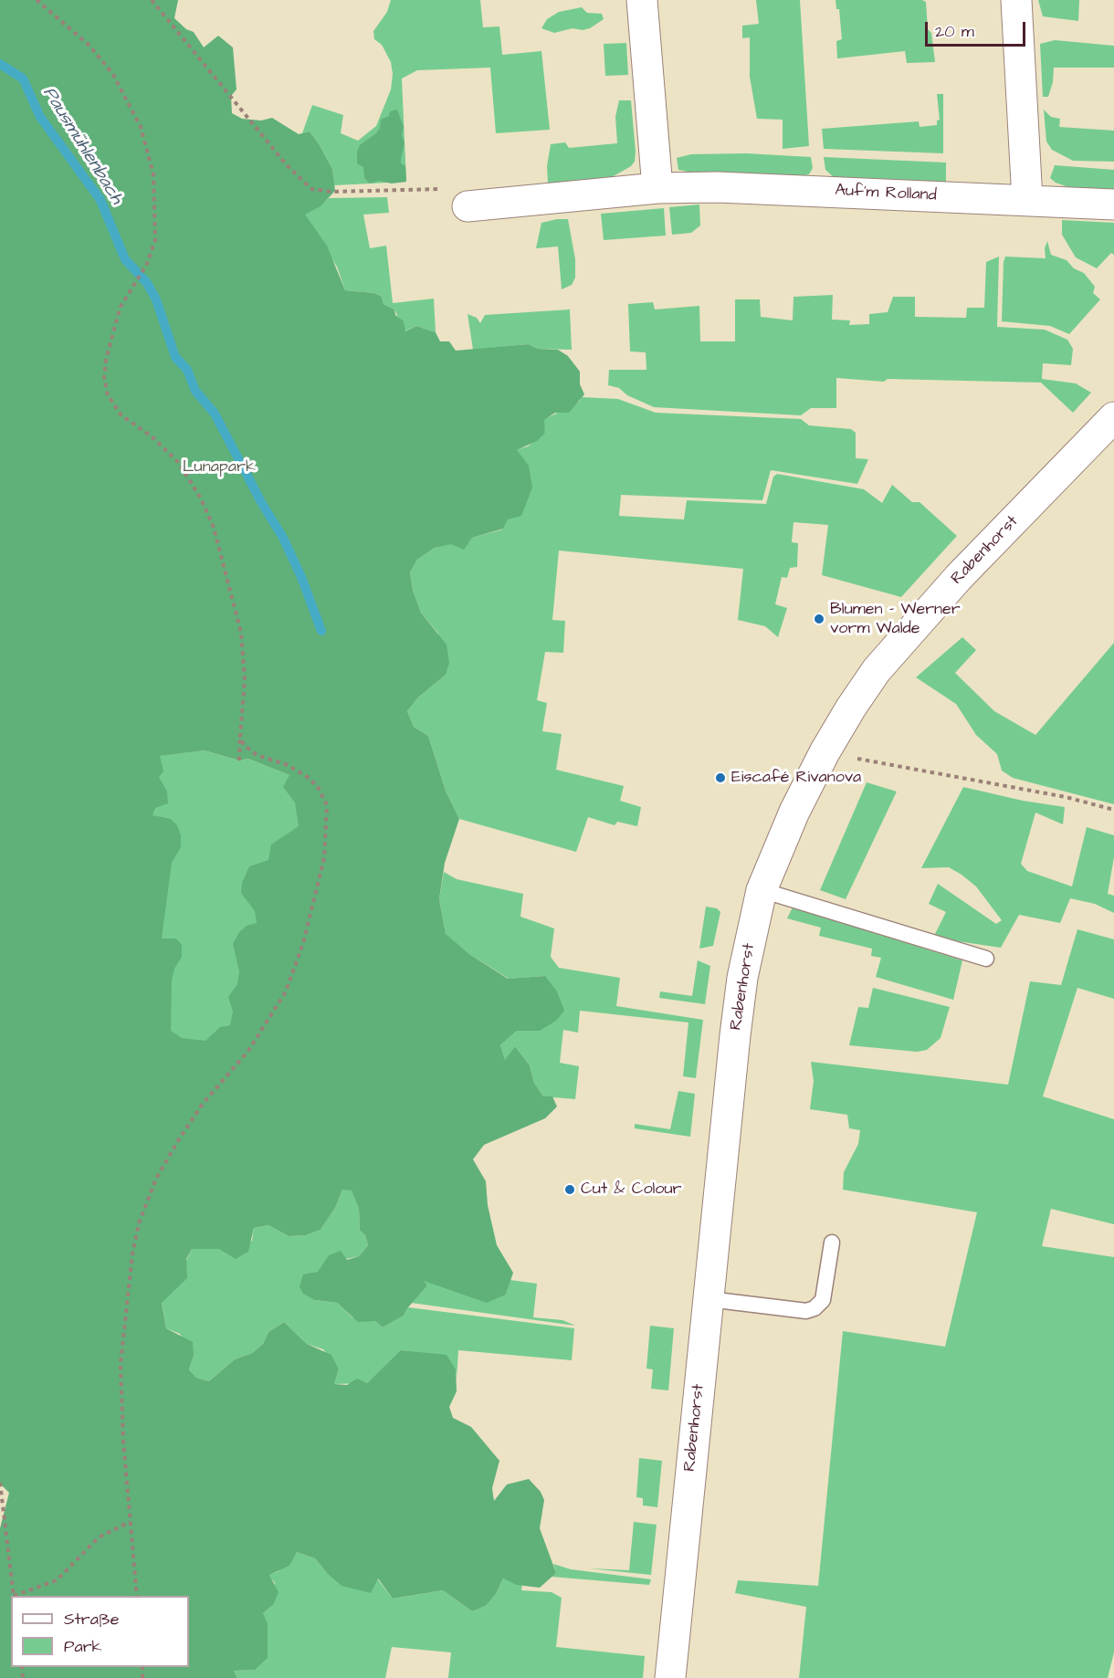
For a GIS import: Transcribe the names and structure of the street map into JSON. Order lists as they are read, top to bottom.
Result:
{
  "streets": {
    "street": ["Auf'm Rolland", "Rabenhorst"]
  },
  "water": ["Pausmühlenbach"],
  "parks": ["Lunapark"],
  "places": ["Blumen - Werner vorm Walde", "Eiscafé Rivanova", "Cut & Colour"],
  "legend": ["Straße", "Park"],
  "scale_bar": "20 m"
}
